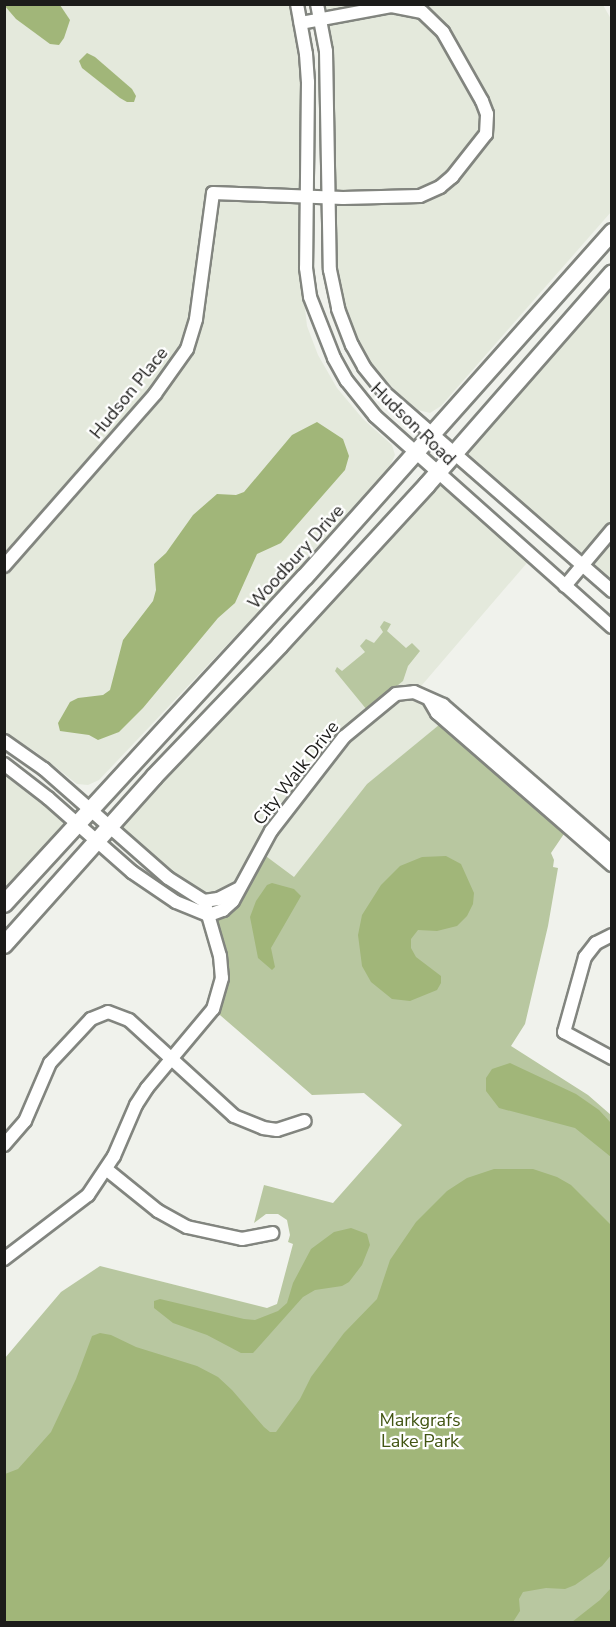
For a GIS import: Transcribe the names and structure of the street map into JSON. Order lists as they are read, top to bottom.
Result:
{
  "streets": {
    "main road": ["Woodbury Drive"],
    "street": ["Hudson Place", "Hudson Road", "City Walk Drive"]
  },
  "crossings": [
    ["Hudson Place", "Hudson Road"],
    ["Hudson Road", "Woodbury Drive"]
  ],
  "parks": ["Markgrafs Lake Park"]
}
